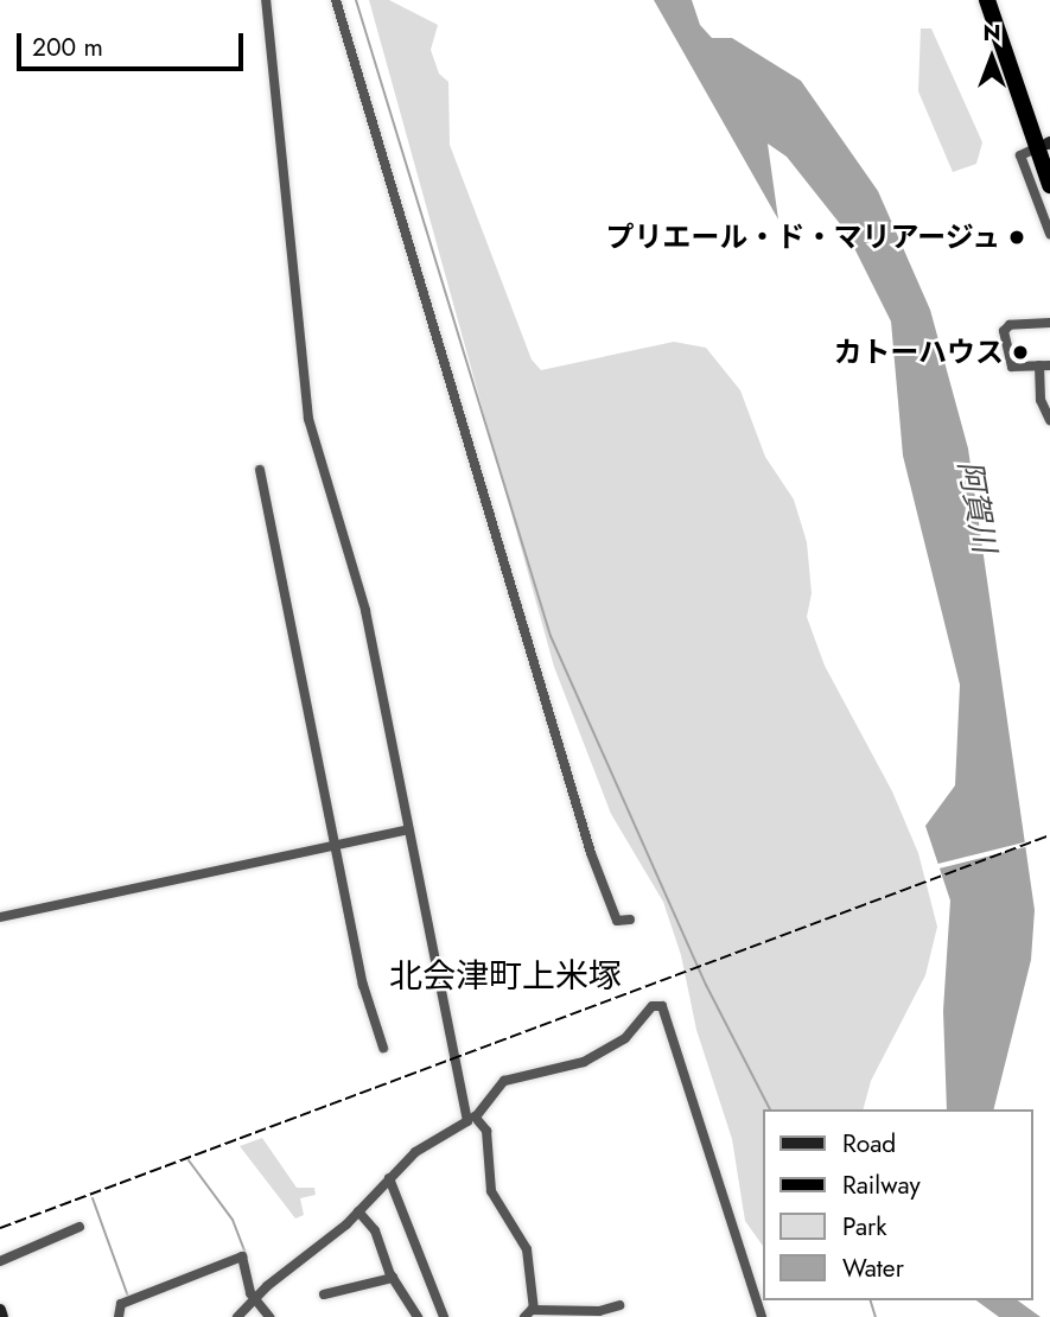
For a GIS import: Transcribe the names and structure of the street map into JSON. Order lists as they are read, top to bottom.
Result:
{
  "districts": ["北会津町上米塚"],
  "water": ["阿賀川"],
  "places": ["プリエール・ド・マリアージュ", "カトーハウス"],
  "legend": [
    "Road",
    "Railway",
    "Park",
    "Water"
  ],
  "scale_bar": "200 m",
  "north": "top"
}
